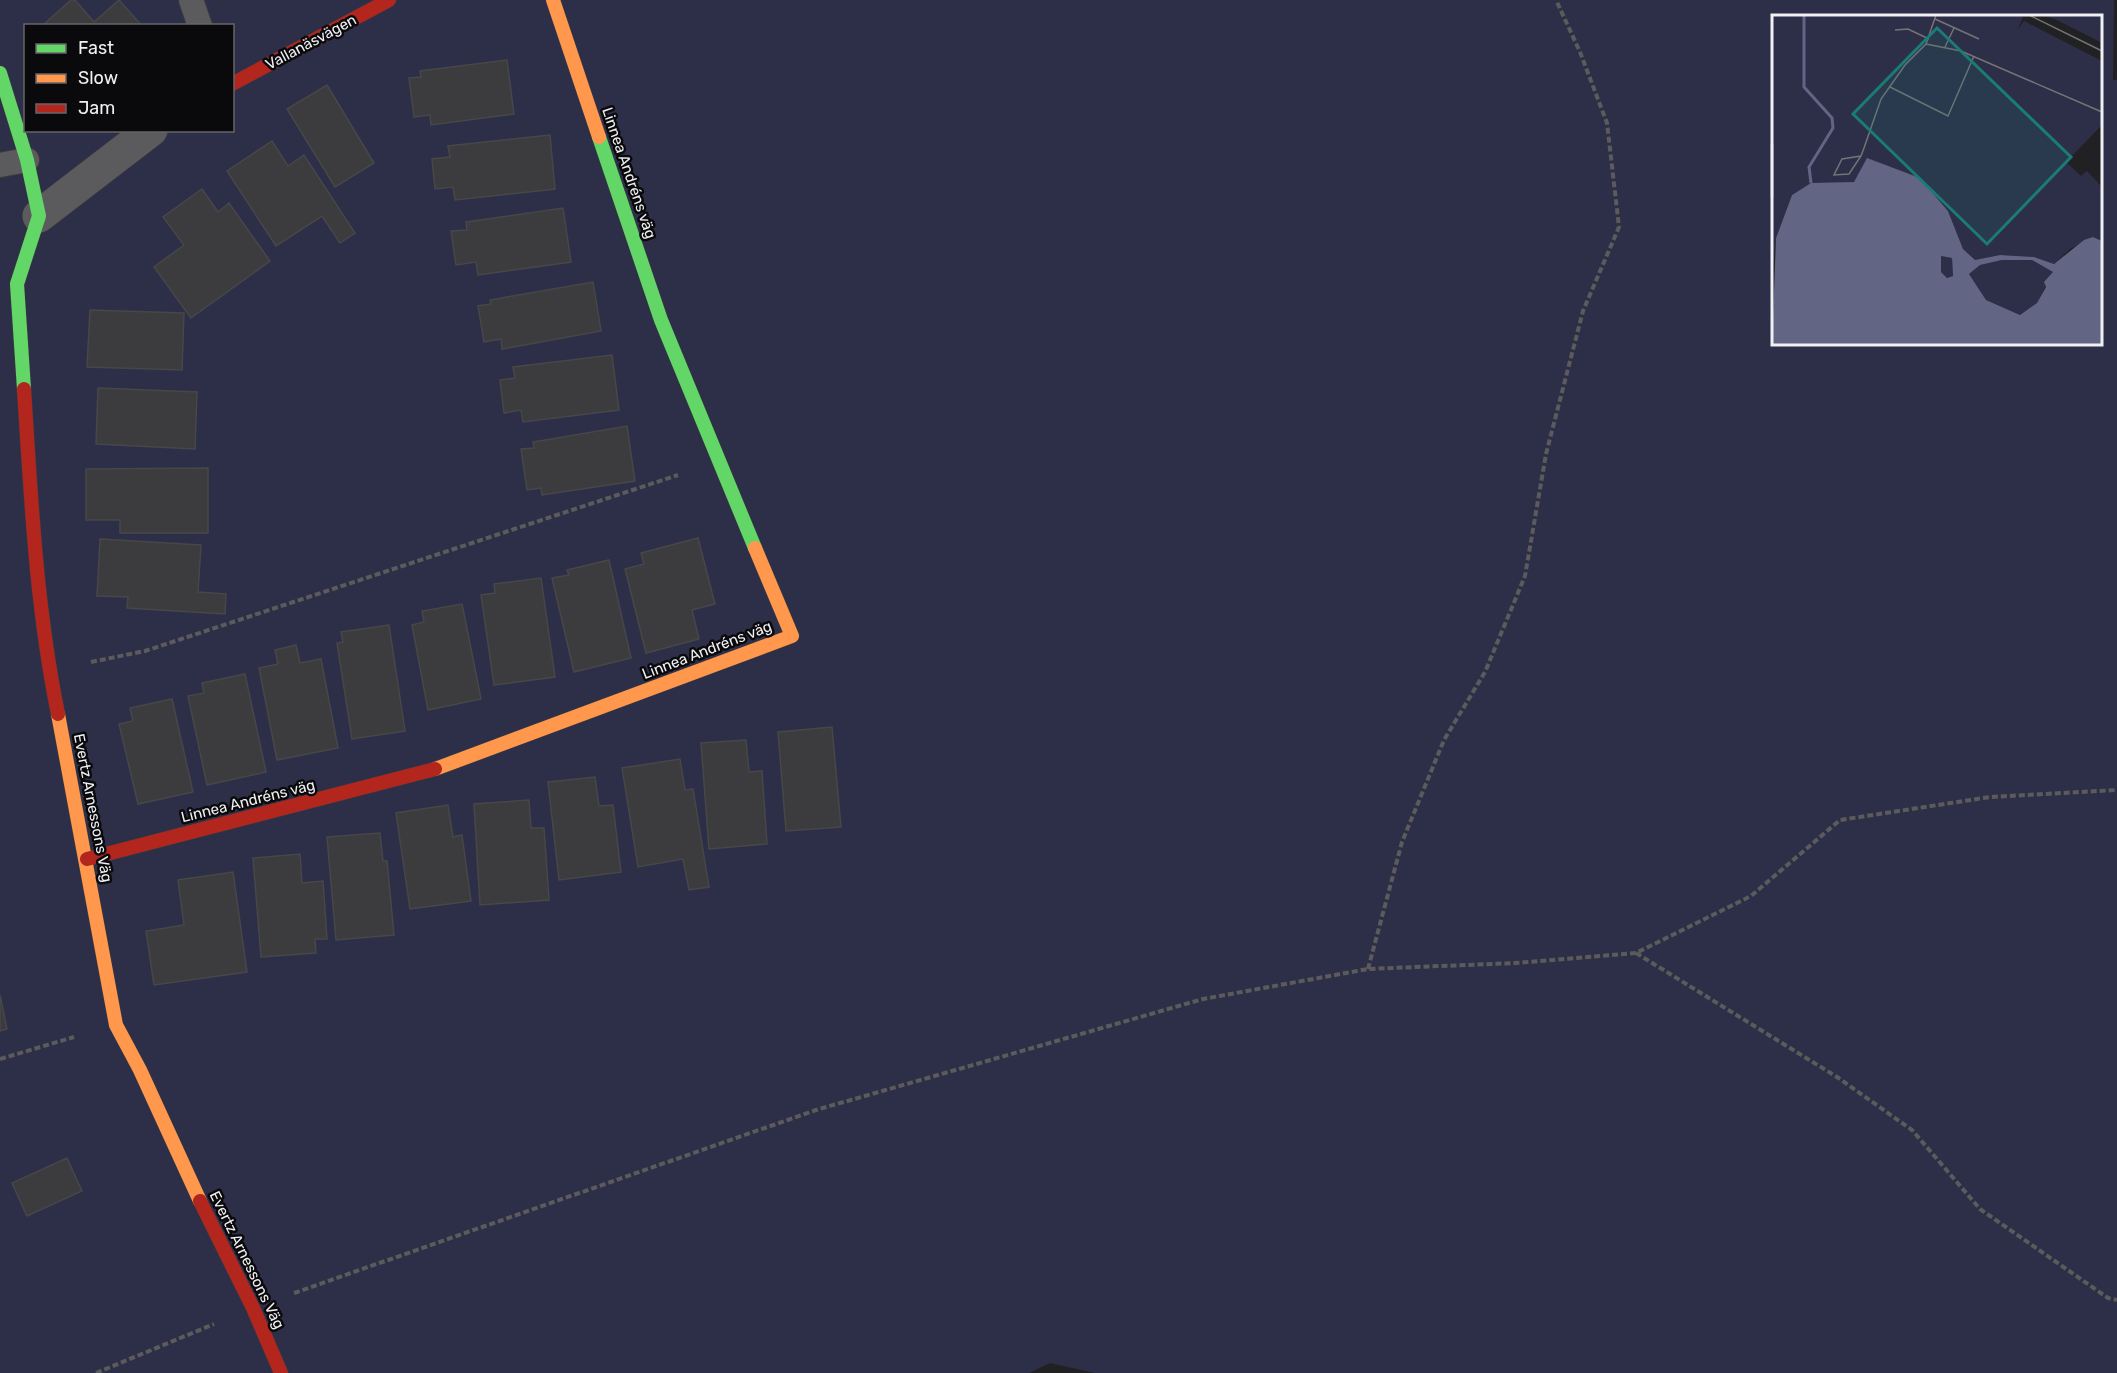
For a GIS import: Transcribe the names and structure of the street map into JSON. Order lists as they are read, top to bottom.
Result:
{
  "streets": {
    "street": ["Vallanäsvägen", "Linnea Andréns väg", "Evertz Arnessons Väg"]
  },
  "crossings": [
    ["Linnea Andréns väg", "Evertz Arnessons Väg"]
  ],
  "legend": ["Fast", "Slow", "Jam"]
}
